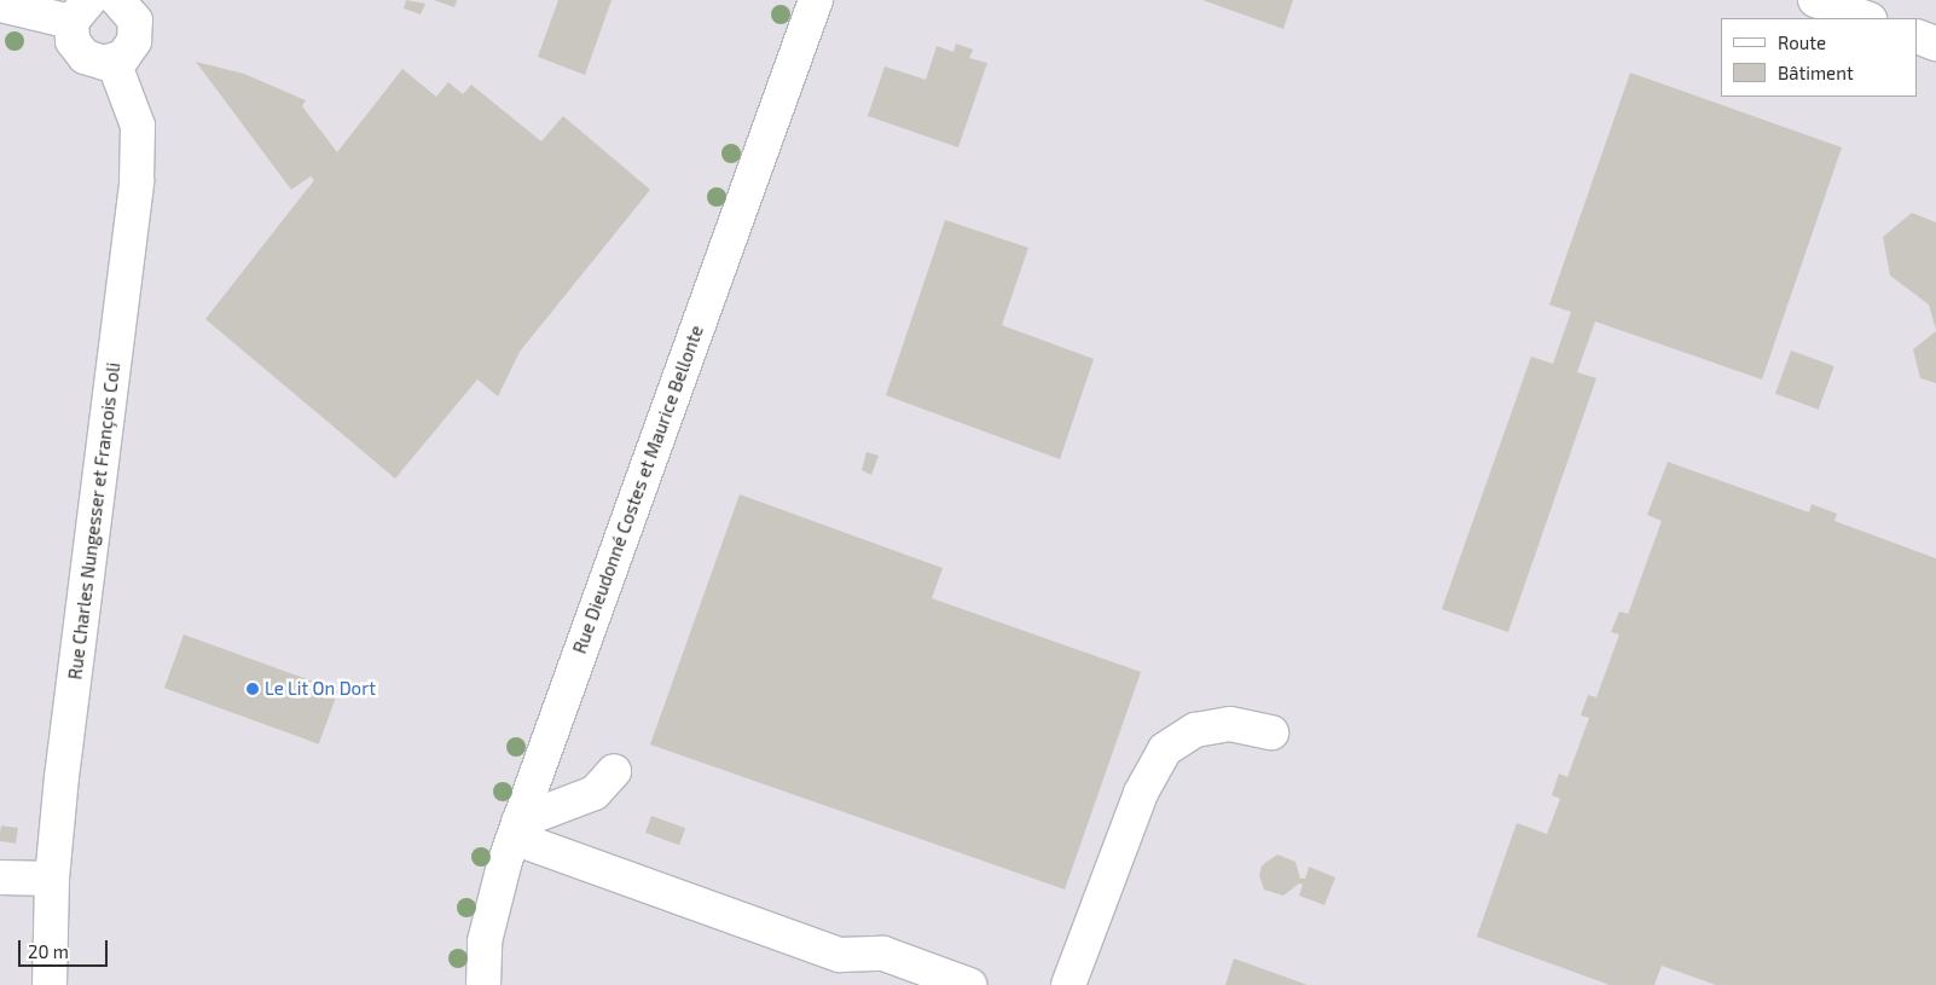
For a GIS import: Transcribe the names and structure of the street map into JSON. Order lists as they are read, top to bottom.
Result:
{
  "streets": {
    "street": ["Rue Dieudonné Costes et Maurice Bellonte", "Rue Charles Nungesser et François Coli"]
  },
  "places": ["Le Lit On Dort"],
  "legend": ["Route", "Bâtiment"],
  "scale_bar": "20 m"
}
